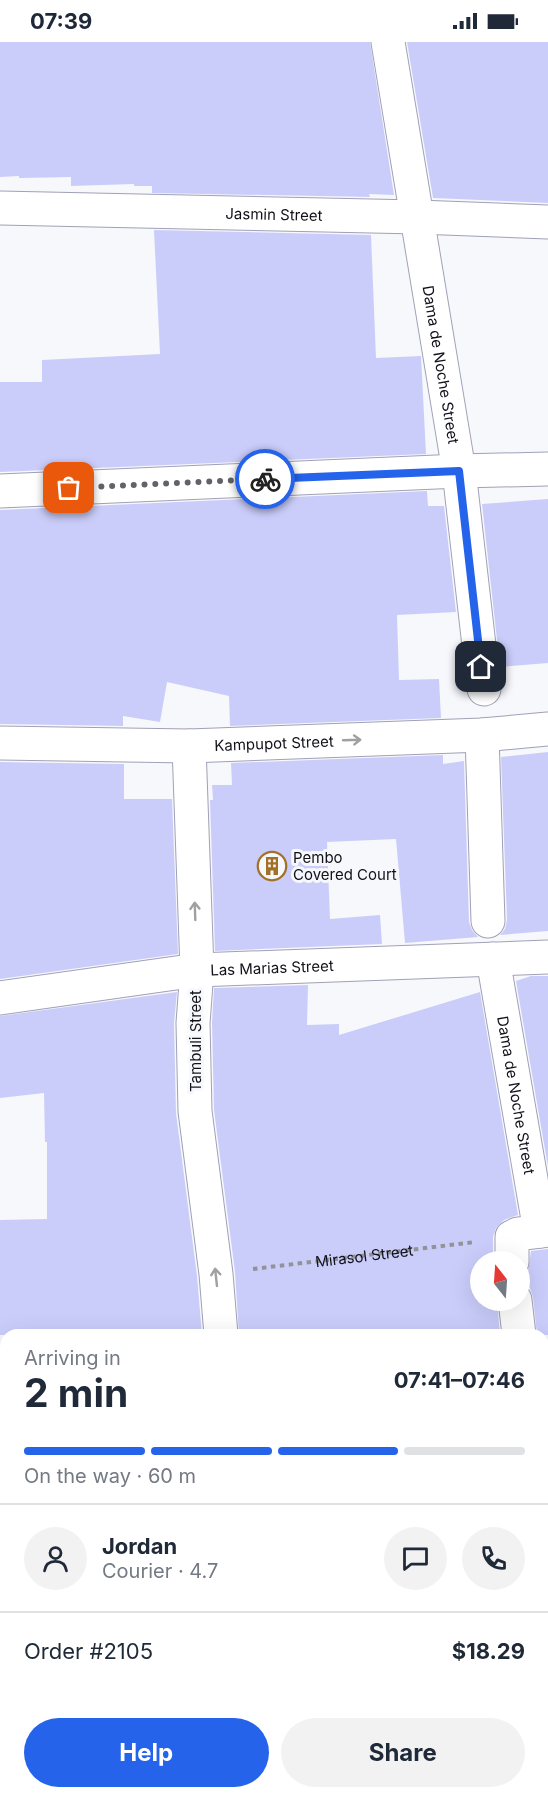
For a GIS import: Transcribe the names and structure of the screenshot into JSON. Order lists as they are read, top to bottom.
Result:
{
  "streets": {
    "street": [
      "Jasmin Street",
      "Dama de Noche Street",
      "Kampupot Street",
      "Las Marias Street",
      "Tambuli Street"
    ],
    "path": ["Mirasol Street"]
  },
  "crossings": [
    ["Jasmin Street", "Dama de Noche Street"],
    ["Dama de Noche Street", "Las Marias Street"],
    ["Dama de Noche Street", "Mirasol Street"],
    ["Kampupot Street", "Tambuli Street"],
    ["Las Marias Street", "Tambuli Street"],
    ["Tambuli Street", "Mirasol Street"]
  ],
  "places": {
    "building": ["Pembo Covered Court"]
  },
  "north": "top",
  "page": {
    "status": "07:39",
    "heading": ["2 min", "Arriving in", "07:41–07:46"],
    "panel": [
      "Jordan",
      "Courier · 4.7",
      "Order #2105",
      "$18.29"
    ],
    "bar": "On the way · 60 m",
    "buttons": ["Help", "Share"]
  }
}
